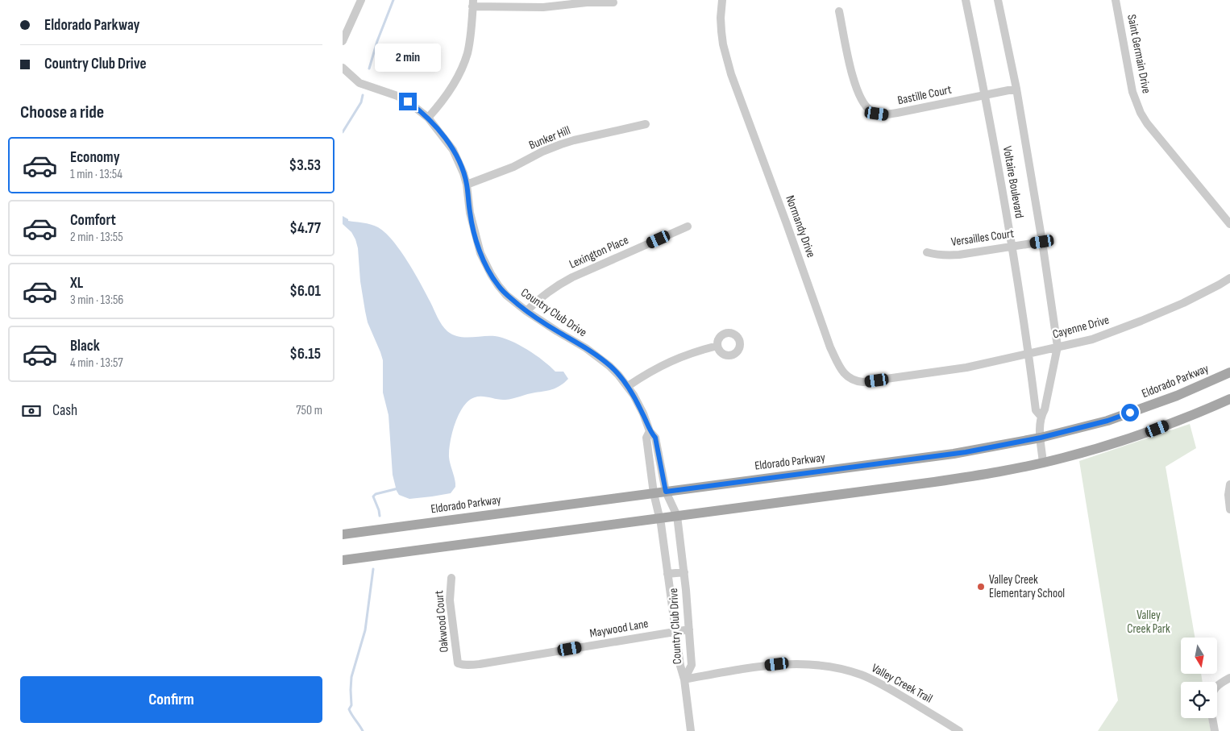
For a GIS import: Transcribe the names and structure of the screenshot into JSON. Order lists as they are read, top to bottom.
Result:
{
  "streets": {
    "main road": ["Eldorado Parkway"],
    "street": [
      "Saint Germain Drive",
      "Bastille Court",
      "Bunker Hill",
      "Voltaire Boulevard",
      "Normandy Drive",
      "Versailles Court",
      "Lexington Place",
      "Country Club Drive",
      "Cayenne Drive",
      "Oakwood Court",
      "Maywood Lane",
      "Valley Creek Trail"
    ]
  },
  "crossings": [
    ["Bastille Court", "Voltaire Boulevard"],
    ["Bunker Hill", "Country Club Drive"],
    ["Voltaire Boulevard", "Versailles Court"],
    ["Voltaire Boulevard", "Cayenne Drive"],
    ["Voltaire Boulevard", "Eldorado Parkway"],
    ["Normandy Drive", "Cayenne Drive"],
    ["Lexington Place", "Country Club Drive"],
    ["Country Club Drive", "Eldorado Parkway"],
    ["Country Club Drive", "Maywood Lane"],
    ["Country Club Drive", "Valley Creek Trail"],
    ["Oakwood Court", "Maywood Lane"]
  ],
  "parks": ["Valley Creek Park"],
  "places": ["Valley Creek Elementary School"],
  "north": "bottom",
  "page": {
    "banner": ["Eldorado Parkway", "Country Club Drive"],
    "bubble": "2 min",
    "heading": "Choose a ride",
    "list": [
      {
        "name": "Economy",
        "note": "1 min · 13:54",
        "value": "$3.53"
      },
      {
        "name": "Comfort",
        "note": "2 min · 13:55",
        "value": "$4.77"
      },
      {
        "name": "XL",
        "note": "3 min · 13:56",
        "value": "$6.01"
      },
      {
        "name": "Black",
        "note": "4 min · 13:57",
        "value": "$6.15"
      }
    ],
    "pay": ["Cash", "750 m"],
    "buttons": "Confirm"
  }
}
